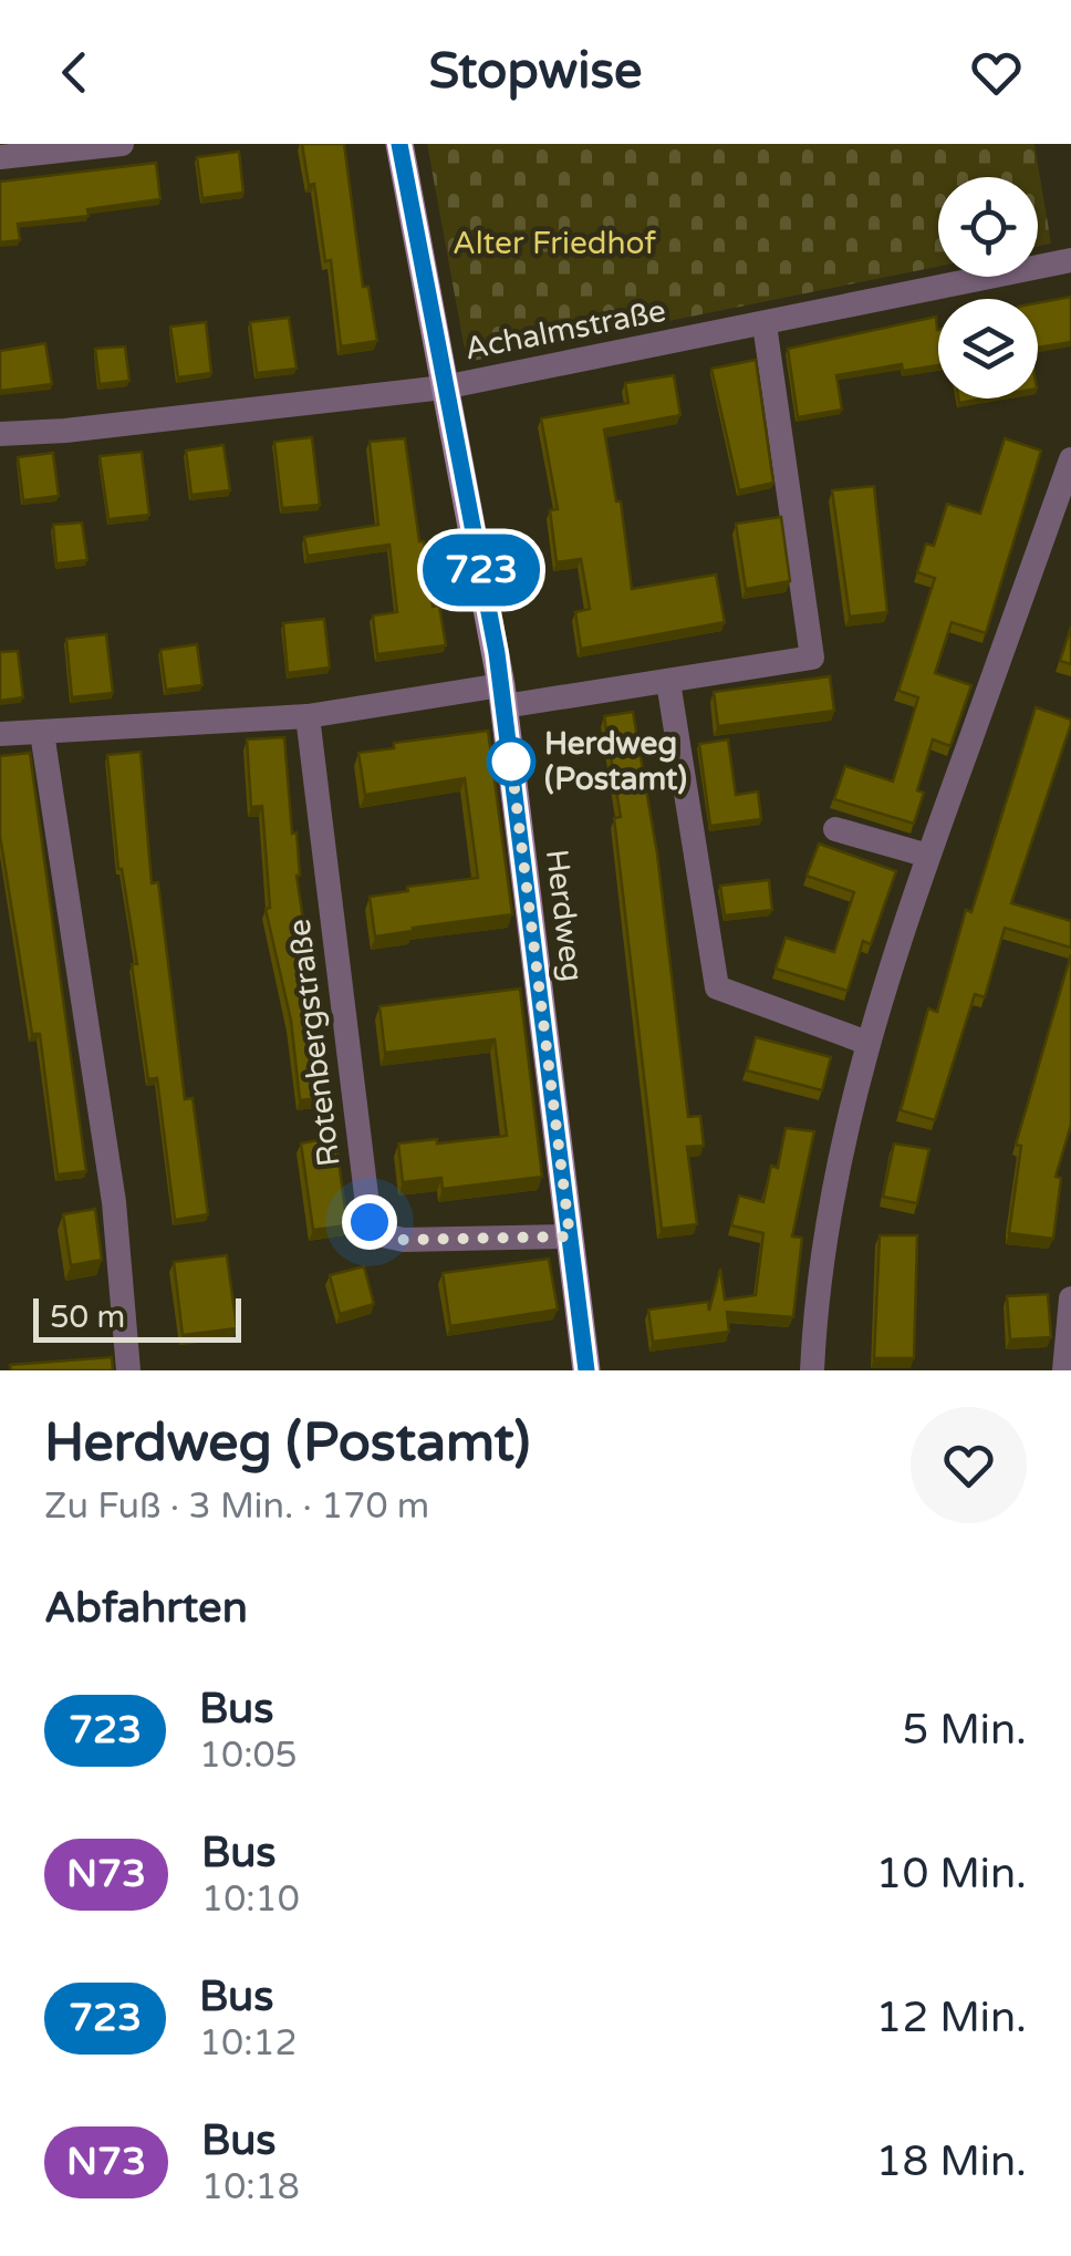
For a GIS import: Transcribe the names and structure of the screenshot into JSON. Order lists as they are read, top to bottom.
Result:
{
  "streets": {
    "street": ["Achalmstraße", "Herdweg", "Rotenbergstraße"]
  },
  "crossings": [
    ["Achalmstraße", "Herdweg"],
    ["Herdweg", "Rotenbergstraße"]
  ],
  "parks": ["Alter Friedhof"],
  "places": ["Herdweg (Postamt)"],
  "lines": ["bus line 723"],
  "scale_bar": "50 m",
  "page": {
    "header": "Stopwise",
    "on_map": "723",
    "scale": "50 m",
    "heading": [
      ["Herdweg (Postamt)", "Zu Fuß · 3 Min. · 170 m"],
      "Abfahrten"
    ],
    "list": [
      {
        "mark": "723",
        "name": "Bus",
        "note": "10:05",
        "value": "5 Min."
      },
      {
        "mark": "N73",
        "name": "Bus",
        "note": "10:10",
        "value": "10 Min."
      },
      {
        "mark": "723",
        "name": "Bus",
        "note": "10:12",
        "value": "12 Min."
      },
      {
        "mark": "N73",
        "name": "Bus",
        "note": "10:18",
        "value": "18 Min."
      }
    ]
  }
}
